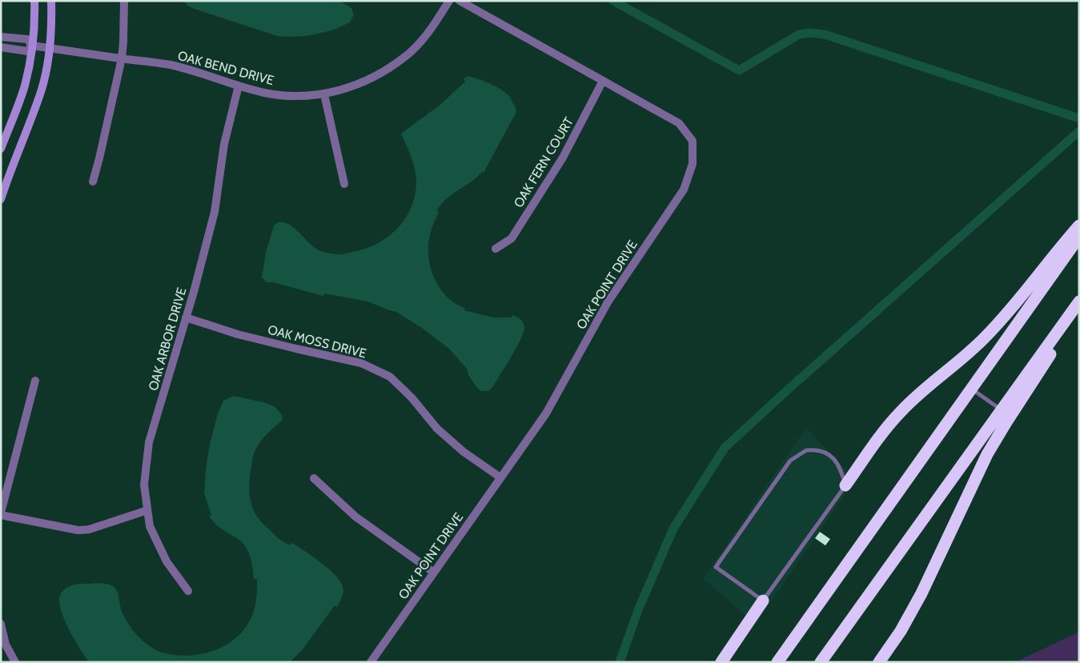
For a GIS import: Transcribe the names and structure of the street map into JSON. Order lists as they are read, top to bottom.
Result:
{
  "streets": {
    "street": [
      "OAK BEND DRIVE",
      "OAK FERN COURT",
      "OAK POINT DRIVE",
      "OAK ARBOR DRIVE",
      "OAK MOSS DRIVE"
    ]
  },
  "crossings": [
    ["OAK BEND DRIVE", "OAK ARBOR DRIVE"],
    ["OAK FERN COURT", "OAK POINT DRIVE"],
    ["OAK POINT DRIVE", "OAK MOSS DRIVE"],
    ["OAK ARBOR DRIVE", "OAK MOSS DRIVE"]
  ]
}
